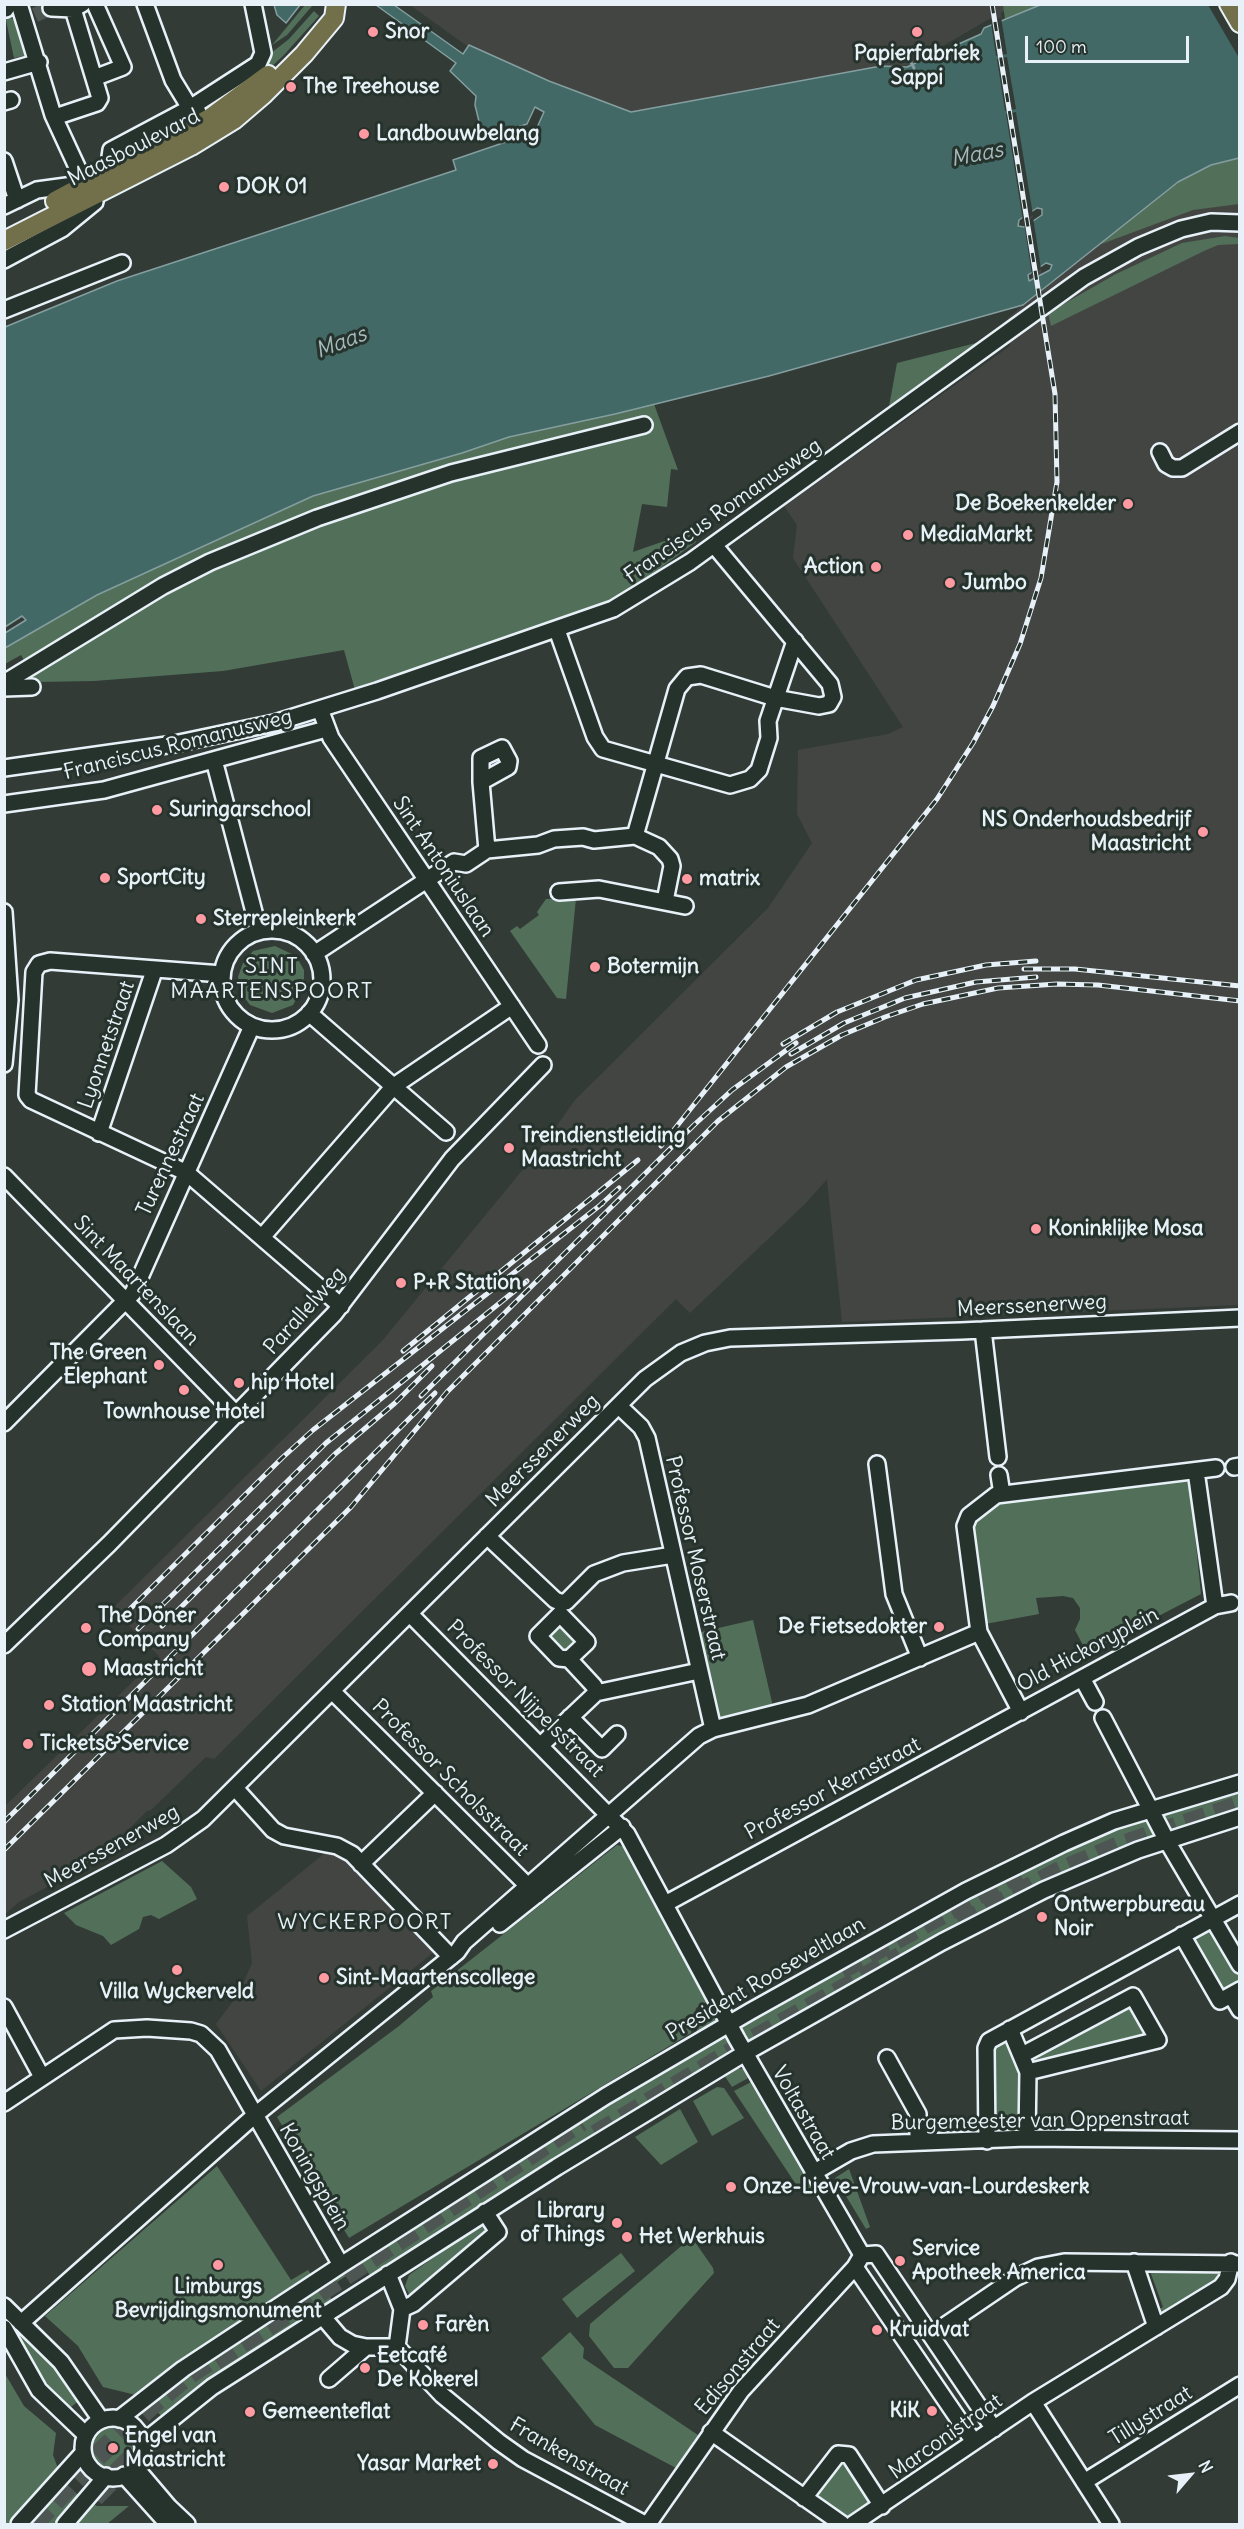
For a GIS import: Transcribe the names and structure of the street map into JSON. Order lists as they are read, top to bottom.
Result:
{
  "streets": {
    "main road": ["Maasboulevard"],
    "street": [
      "Franciscus Romanusweg",
      "Sint Antoniuslaan",
      "Lyonnetstraat",
      "Turennestraat",
      "Sint Maartenslaan",
      "Meerssenerweg",
      "Parallelweg",
      "Professor Moserstraat",
      "Old Hickoryplein",
      "Professor Nijpelsstraat",
      "Professor Scholsstraat",
      "Professor Kernstraat",
      "President Rooseveltlaan",
      "Voltastraat",
      "Burgemeester van Oppenstraat",
      "Koningsplein",
      "Edisonstraat",
      "Tillystraat",
      "Marconistraat",
      "Frankenstraat"
    ]
  },
  "crossings": [
    ["Franciscus Romanusweg", "Sint Antoniuslaan"],
    ["Turennestraat", "Sint Maartenslaan"],
    ["Sint Maartenslaan", "Parallelweg"],
    ["Meerssenerweg", "Professor Moserstraat"],
    ["Meerssenerweg", "Professor Nijpelsstraat"],
    ["Meerssenerweg", "Professor Scholsstraat"],
    ["Old Hickoryplein", "Professor Kernstraat"],
    ["Professor Nijpelsstraat", "Professor Kernstraat"],
    ["Professor Nijpelsstraat", "Voltastraat"],
    ["Professor Kernstraat", "Voltastraat"],
    ["President Rooseveltlaan", "Voltastraat"],
    ["President Rooseveltlaan", "Koningsplein"],
    ["Voltastraat", "Burgemeester van Oppenstraat"],
    ["Voltastraat", "Edisonstraat"],
    ["Voltastraat", "Marconistraat"],
    ["Edisonstraat", "Frankenstraat"]
  ],
  "districts": ["SINT MAARTENSPOORT", "WYCKERPOORT"],
  "water": ["Maas"],
  "places": [
    "Snor",
    "Papierfabriek Sappi",
    "The Treehouse",
    "Landbouwbelang",
    "DOK 01",
    "De Boekenkelder",
    "MediaMarkt",
    "Action",
    "Jumbo",
    "Suringarschool",
    "NS Onderhoudsbedrijf Maastricht",
    "SportCity",
    "matrix",
    "Sterrepleinkerk",
    "Botermijn",
    "Treindienstleiding Maastricht",
    "Koninklijke Mosa",
    "P+R Station",
    "The Green Elephant",
    "hip Hotel",
    "Townhouse Hotel",
    "De Fietsedokter",
    "The Döner Company",
    "Maastricht",
    "Station Maastricht",
    "Tickets&Service",
    "Ontwerpbureau Noir",
    "Villa Wyckerveld",
    "Sint-Maartenscollege",
    "Onze-Lieve-Vrouw-van-Lourdeskerk",
    "Library of Things",
    "Het Werkhuis",
    "Service Apotheek America",
    "Limburgs Bevrijdingsmonument",
    "Farèn",
    "Kruidvat",
    "Eetcafé De Kokerel",
    "KiK",
    "Gemeenteflat",
    "Engel van Maastricht",
    "Yasar Market"
  ],
  "scale_bar": "100 m",
  "north": "top right"
}
